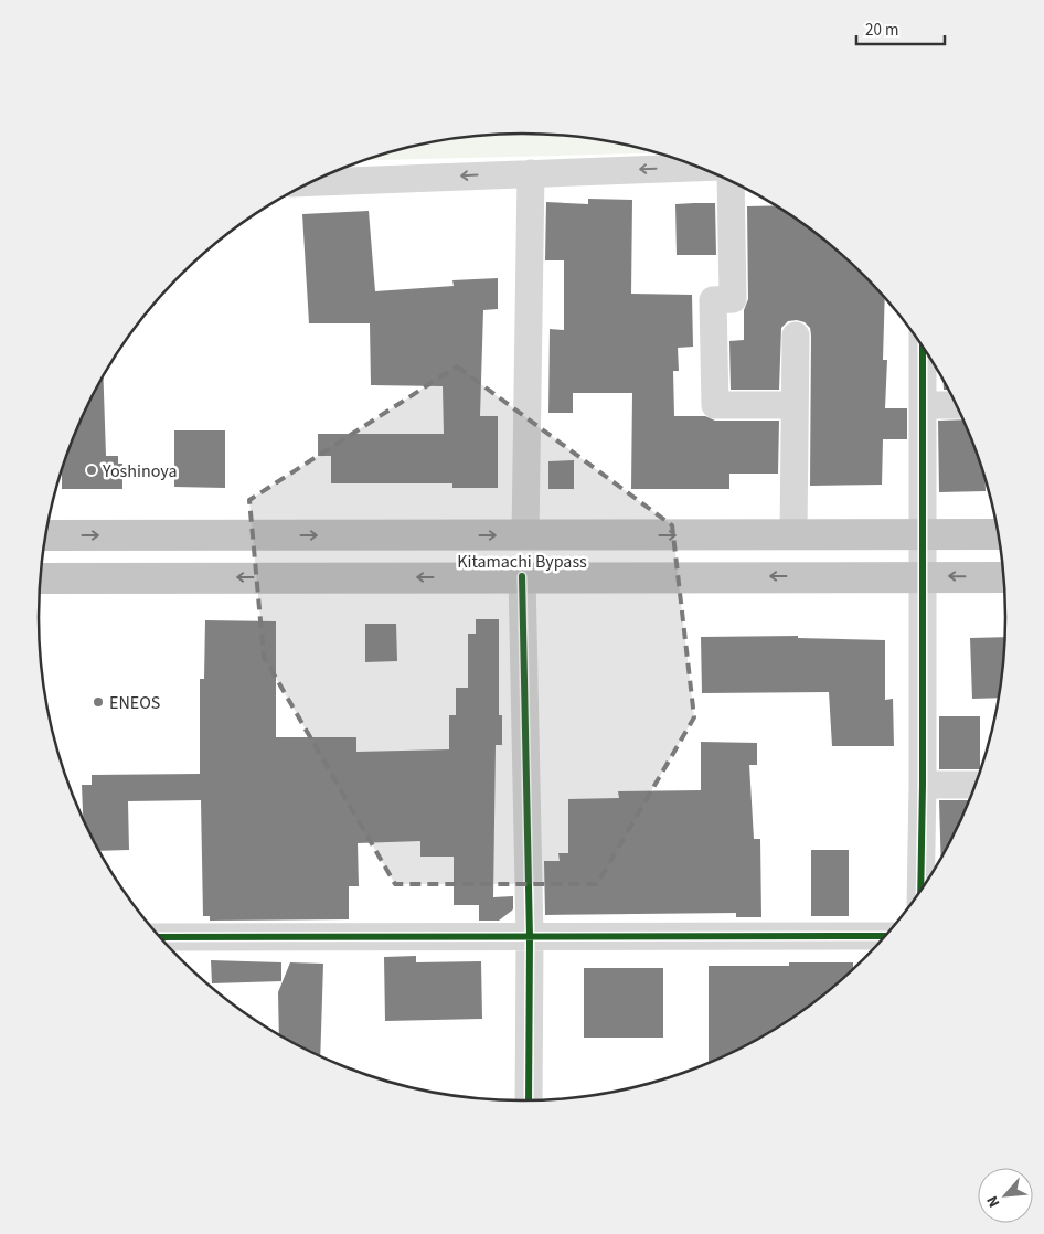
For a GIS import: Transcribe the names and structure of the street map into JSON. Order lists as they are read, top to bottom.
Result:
{
  "streets": {
    "highway": ["Kitamachi Bypass"]
  },
  "places": ["Yoshinoya", "ENEOS"],
  "scale_bar": "20 m",
  "north": "bottom left"
}
